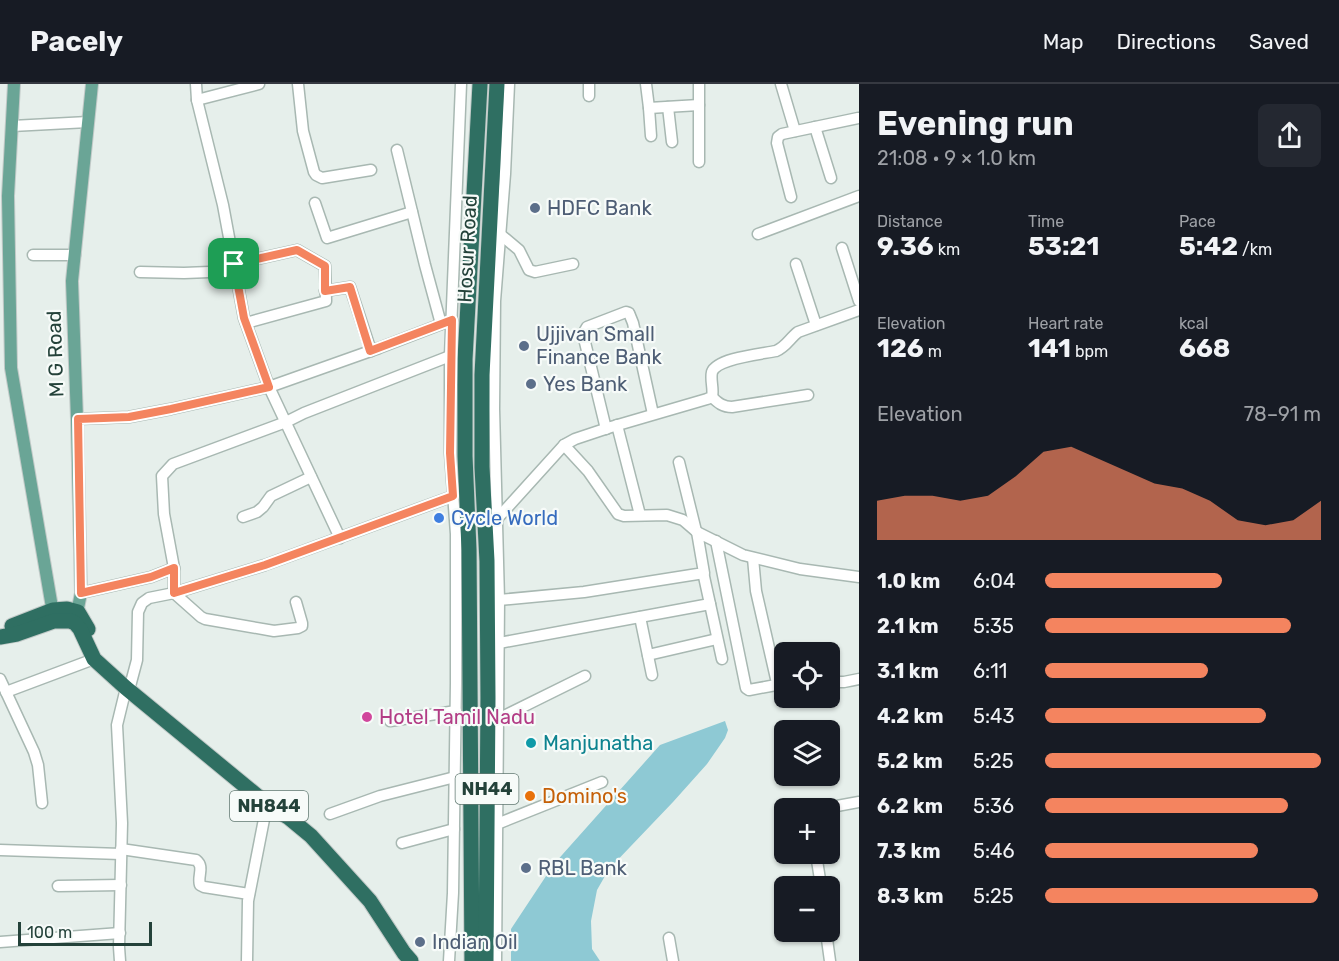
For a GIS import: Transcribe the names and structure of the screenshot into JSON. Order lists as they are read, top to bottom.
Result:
{
  "streets": {
    "highway": ["Hosur Road", "NH44", "NH844"],
    "main road": ["M G Road"]
  },
  "crossings": [
    ["Hosur Road", "NH44"],
    ["M G Road", "NH844"]
  ],
  "places": [
    "HDFC Bank",
    "Ujjivan Small Finance Bank",
    "Yes Bank",
    "Cycle World",
    "Hotel Tamil Nadu",
    "Manjunatha",
    "Domino's",
    "RBL Bank",
    "Indian Oil"
  ],
  "scale_bar": "100 m",
  "page": {
    "header": "Pacely",
    "nav": ["Map", "Directions", "Saved"],
    "heading": ["Evening run", "21:08 · 9 × 1.0 km"],
    "stats": [
      ["Distance", "9.36 km"],
      ["Time", "53:21"],
      ["Pace", "5:42 /km"],
      ["Elevation", "126 m"],
      ["Heart rate", "141 bpm"],
      ["kcal", "668"]
    ],
    "chart": ["Elevation", "78–91 m"],
    "list": [
      {
        "name": "1.0 km",
        "note": "6:04"
      },
      {
        "name": "2.1 km",
        "note": "5:35"
      },
      {
        "name": "3.1 km",
        "note": "6:11"
      },
      {
        "name": "4.2 km",
        "note": "5:43"
      },
      {
        "name": "5.2 km",
        "note": "5:25"
      },
      {
        "name": "6.2 km",
        "note": "5:36"
      },
      {
        "name": "7.3 km",
        "note": "5:46"
      },
      {
        "name": "8.3 km",
        "note": "5:25"
      }
    ],
    "map_buttons": ["+", "−"],
    "scale": "100 m"
  }
}
